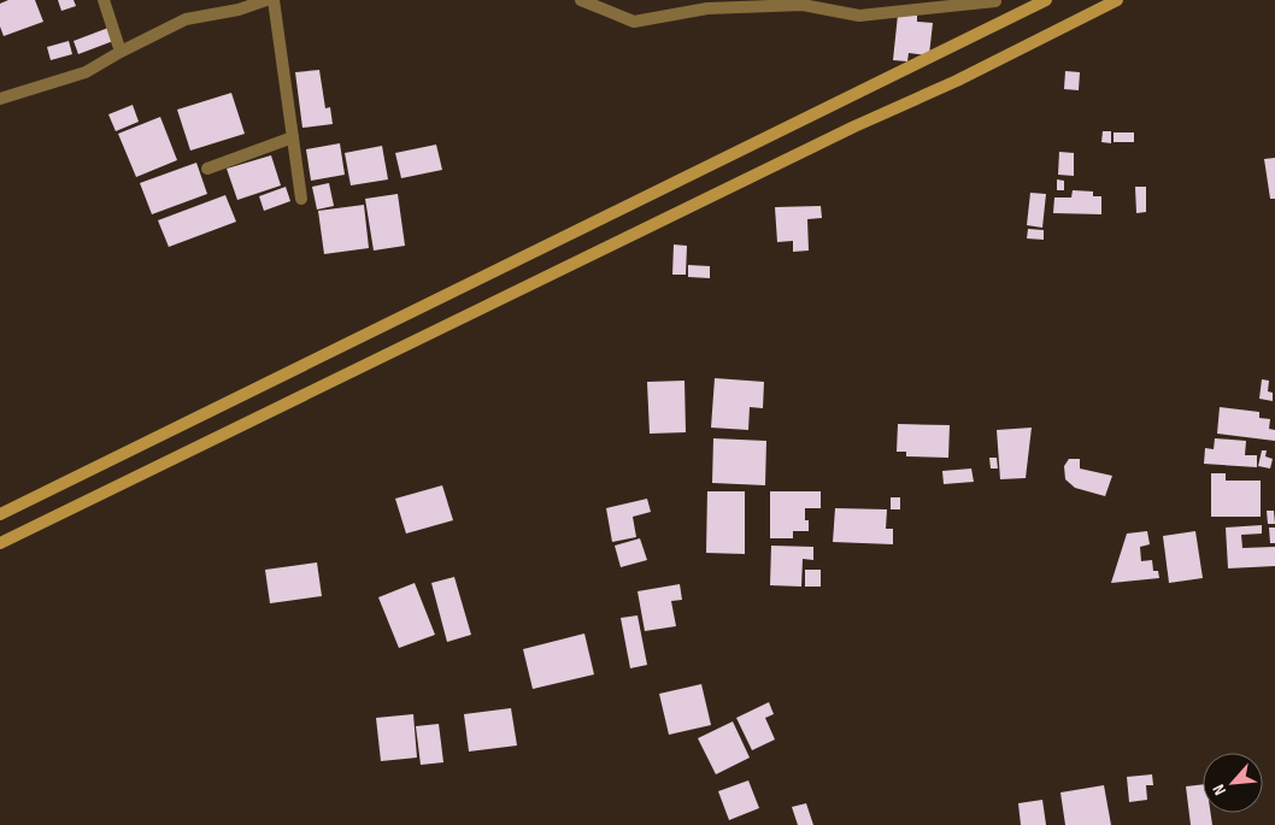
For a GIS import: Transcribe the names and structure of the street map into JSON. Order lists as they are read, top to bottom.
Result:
{
  "north": "bottom left"
}
